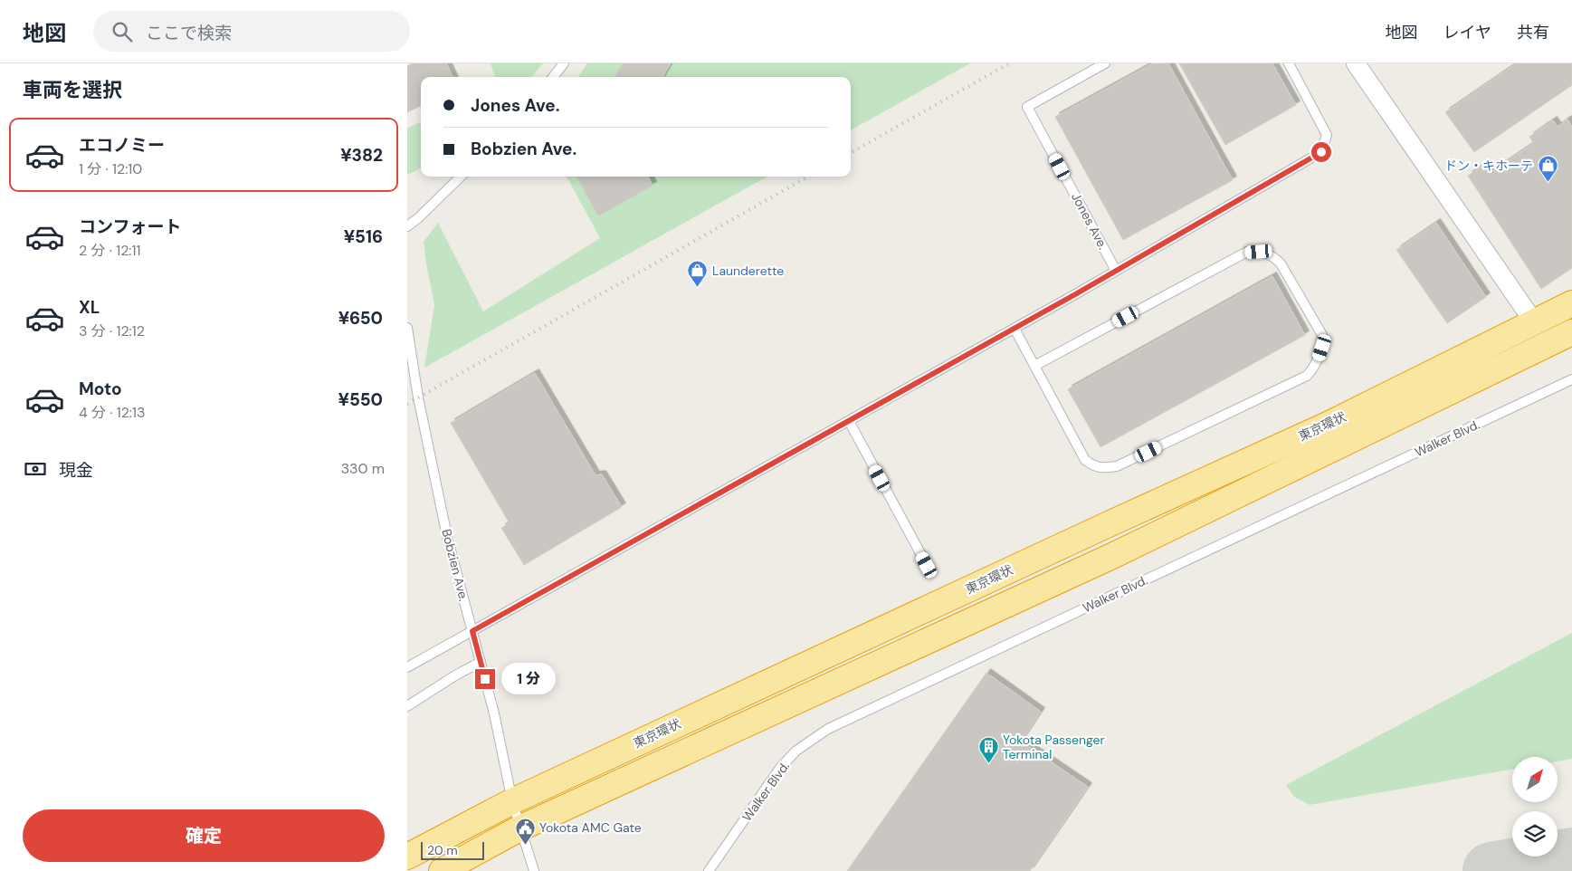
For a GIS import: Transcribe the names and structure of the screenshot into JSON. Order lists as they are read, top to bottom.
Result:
{
  "streets": {
    "highway": ["東京環状"],
    "lane": ["Jones Ave.", "Walker Blvd.", "Bobzien Ave."]
  },
  "crossings": [
    ["東京環状", "Bobzien Ave."]
  ],
  "places": {
    "shop": ["ドン・キホーテ", "Launderette"],
    "building": ["Yokota Passenger Terminal"],
    "public building": ["Yokota AMC Gate"]
  },
  "scale_bar": "20 m",
  "north": "top right",
  "page": {
    "header": "地図",
    "search": "ここで検索",
    "nav": ["地図", "レイヤ", "共有"],
    "heading": "車両を選択",
    "banner": ["Jones Ave.", "Bobzien Ave."],
    "list": [
      {
        "name": "エコノミー",
        "note": "1 分 · 12:10",
        "value": "¥382"
      },
      {
        "name": "コンフォート",
        "note": "2 分 · 12:11",
        "value": "¥516"
      },
      {
        "name": "XL",
        "note": "3 分 · 12:12",
        "value": "¥650"
      },
      {
        "name": "Moto",
        "note": "4 分 · 12:13",
        "value": "¥550"
      }
    ],
    "pay": ["現金", "330 m"],
    "bubble": "1 分",
    "buttons": "確定",
    "scale": "20 m"
  }
}
